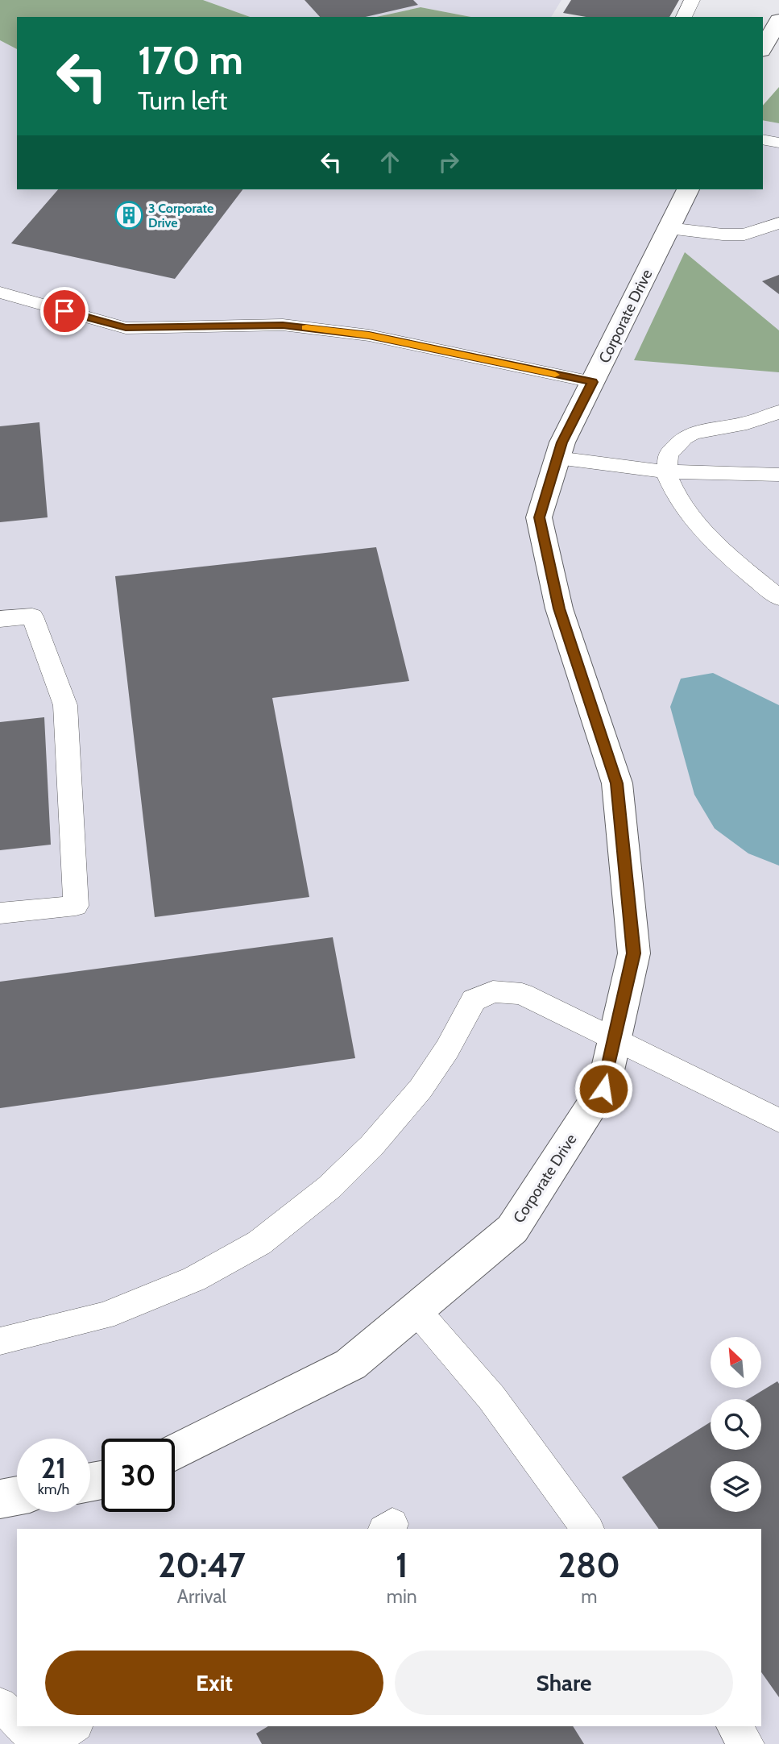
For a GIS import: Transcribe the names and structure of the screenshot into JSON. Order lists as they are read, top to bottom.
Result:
{
  "streets": {
    "street": ["Corporate Drive"]
  },
  "places": {
    "building": ["3 Corporate Drive"]
  },
  "north": "top left",
  "page": {
    "turn": ["170 m", "Turn left"],
    "speed": "21 km/h",
    "limit": "30",
    "eta": [
      "20:47",
      "Arrival",
      "1",
      "min",
      "280",
      "m"
    ],
    "buttons": ["Exit", "Share"]
  }
}
